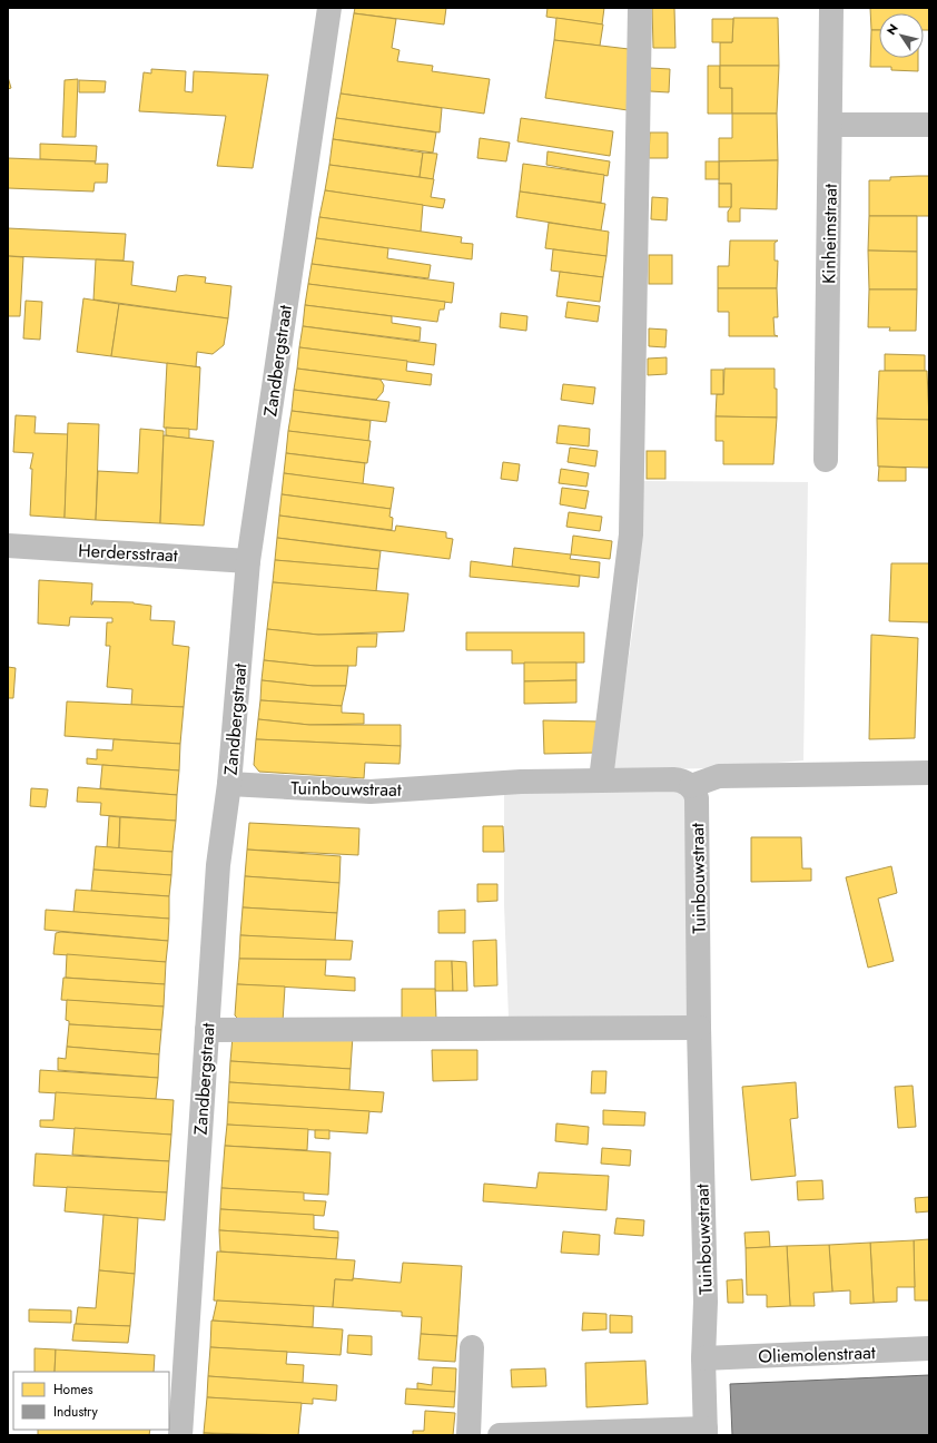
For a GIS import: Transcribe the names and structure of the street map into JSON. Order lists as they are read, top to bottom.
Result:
{
  "streets": {
    "street": [
      "Kinheimstraat",
      "Zandbergstraat",
      "Herdersstraat",
      "Tuinbouwstraat",
      "Oliemolenstraat"
    ]
  },
  "crossings": [
    ["Zandbergstraat", "Herdersstraat"],
    ["Zandbergstraat", "Tuinbouwstraat"],
    ["Tuinbouwstraat", "Oliemolenstraat"]
  ],
  "legend": ["Homes", "Industry"],
  "north": "top left"
}
